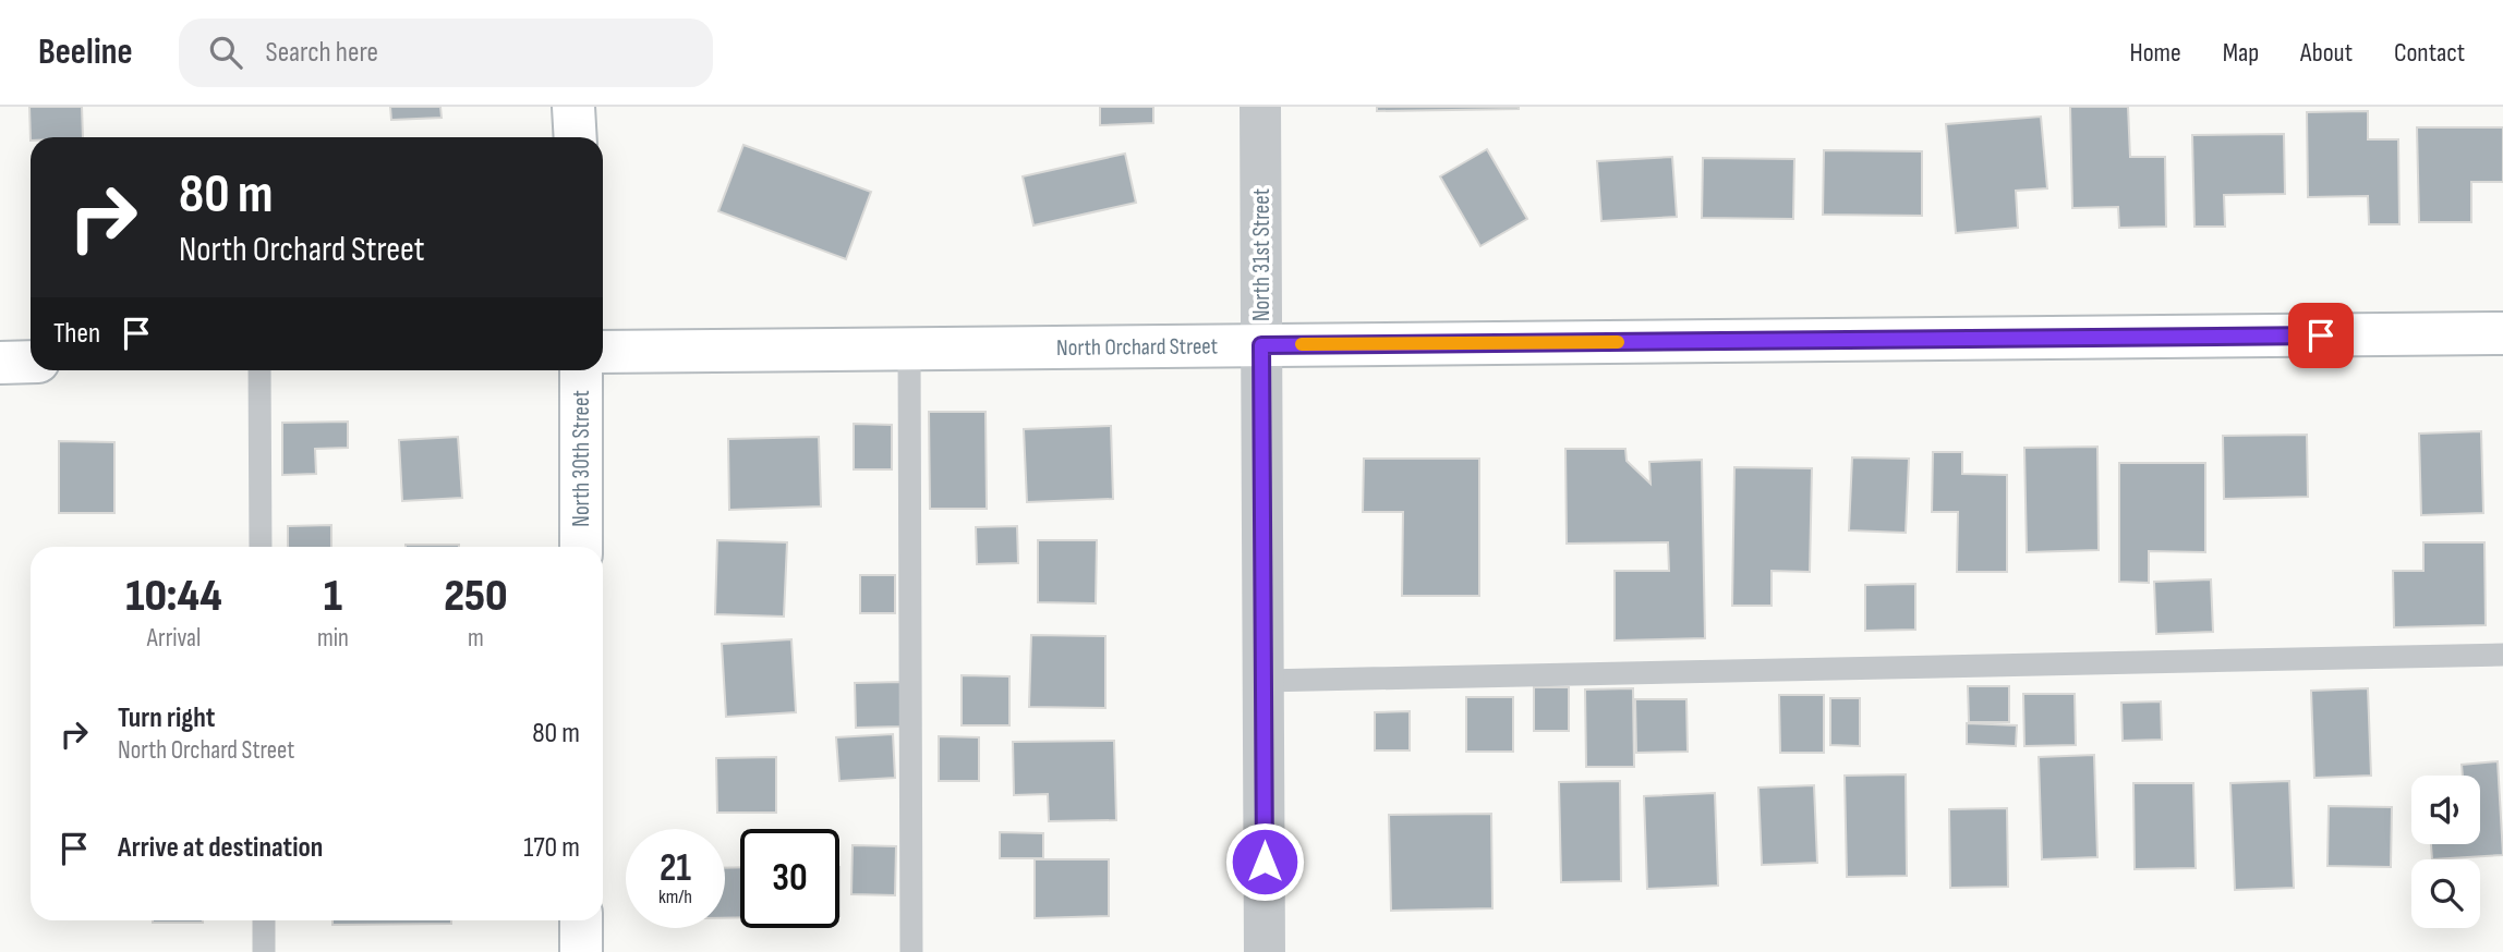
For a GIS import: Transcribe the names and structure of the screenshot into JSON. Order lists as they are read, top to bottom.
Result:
{
  "streets": {
    "street": ["North 31st Street", "North Orchard Street", "North 30th Street"]
  },
  "crossings": [
    ["North 31st Street", "North Orchard Street"]
  ],
  "page": {
    "header": "Beeline",
    "search": "Search here",
    "nav": [
      "Home",
      "Map",
      "About",
      "Contact"
    ],
    "turn": ["80 m", "North Orchard Street"],
    "then": "Then",
    "eta": [
      "10:44",
      "Arrival",
      "1",
      "min",
      "250",
      "m"
    ],
    "list": [
      {
        "name": "Turn right",
        "note": "North Orchard Street",
        "value": "80 m"
      },
      {
        "name": "Arrive at destination",
        "value": "170 m"
      }
    ],
    "speed": "21 km/h",
    "limit": "30"
  }
}
